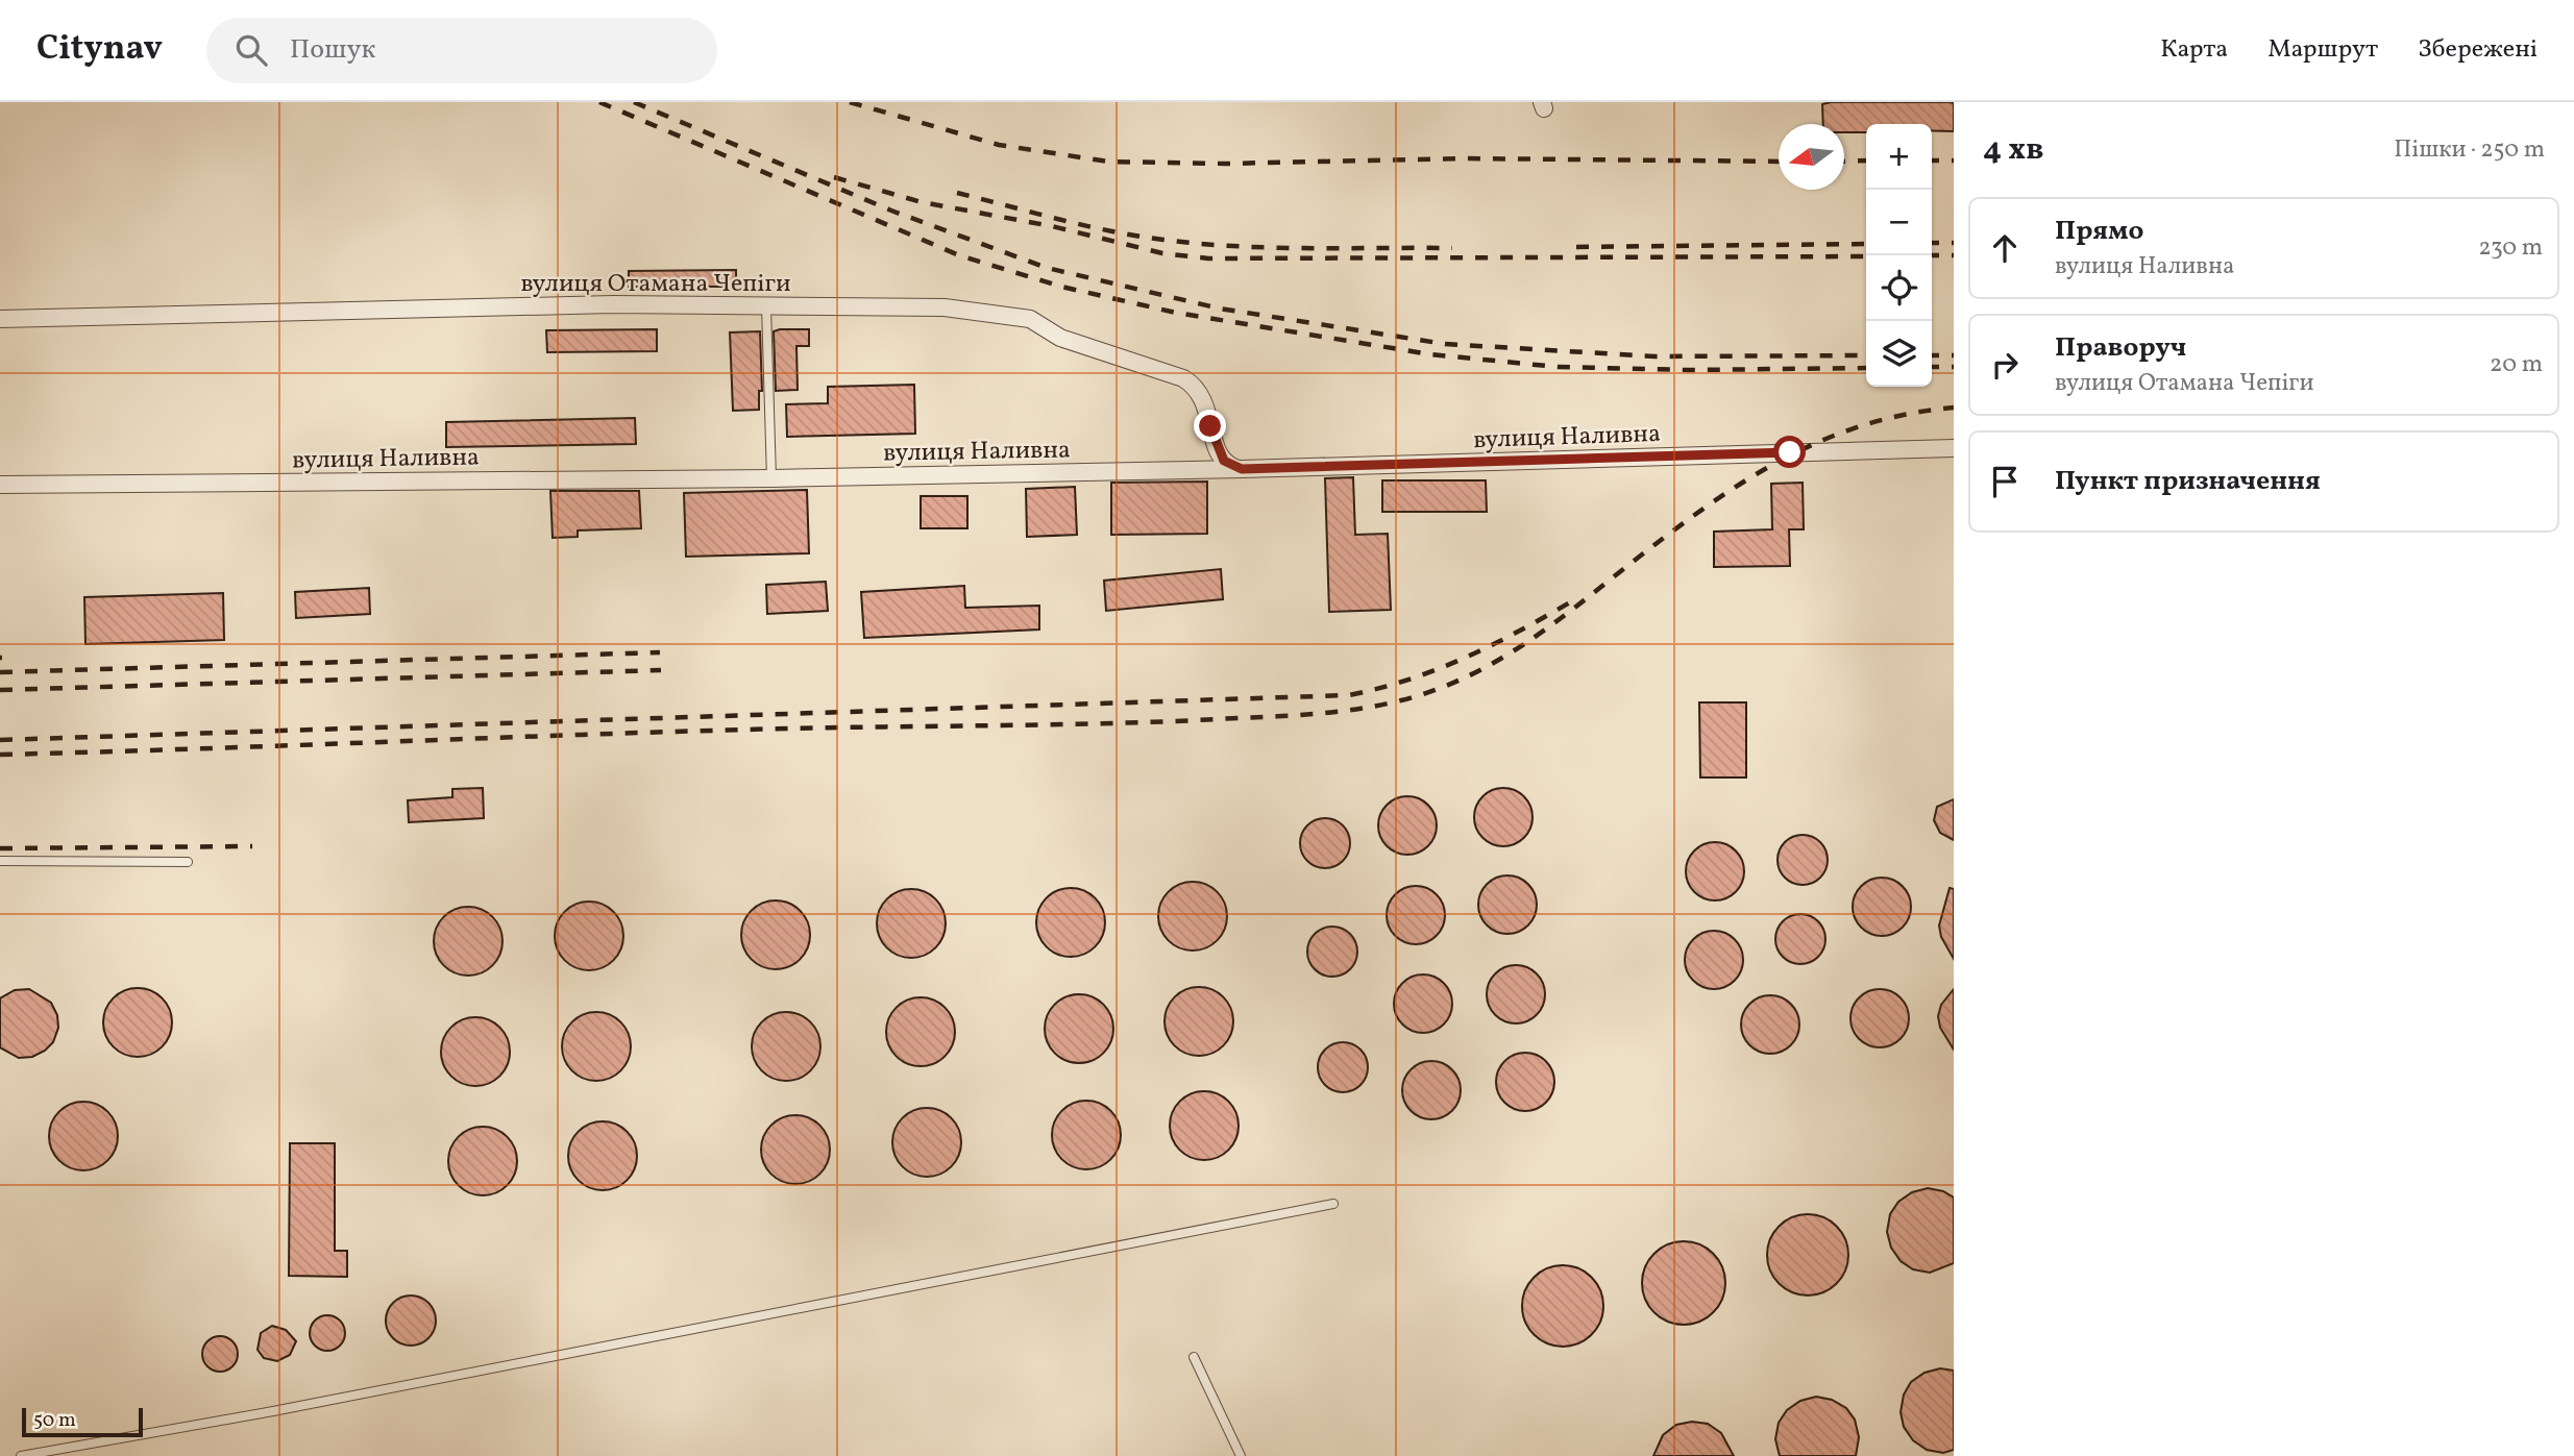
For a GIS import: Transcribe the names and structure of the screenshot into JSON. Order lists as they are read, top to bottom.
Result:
{
  "streets": {
    "street": ["вулиця Отамана Чепіги", "вулиця Наливна"]
  },
  "crossings": [
    ["вулиця Отамана Чепіги", "вулиця Наливна"]
  ],
  "scale_bar": "50 m",
  "north": "left",
  "page": {
    "header": "Citynav",
    "search": "Пошук",
    "nav": ["Карта", "Маршрут", "Збережені"],
    "heading": ["4 хв", "Пішки · 250 m"],
    "map_buttons": ["+", "−"],
    "list": [
      ["Прямо", "вулиця Наливна", "230 m"],
      ["Праворуч", "вулиця Отамана Чепіги", "20 m"],
      "Пункт призначення"
    ],
    "scale": "50 m"
  }
}
